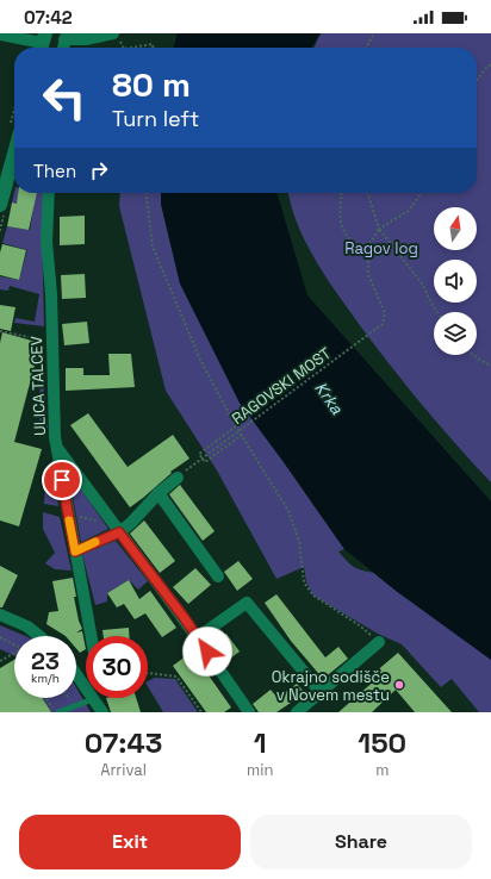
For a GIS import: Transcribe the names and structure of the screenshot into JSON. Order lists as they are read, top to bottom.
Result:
{
  "streets": {
    "street": ["ULICA TALCEV"],
    "path": ["RAGOVSKI MOST"]
  },
  "water": ["Krka"],
  "parks": ["Ragov log"],
  "places": ["Okrajno sodišče v Novem mestu"],
  "north": "top",
  "page": {
    "status": "07:42",
    "turn": ["80 m", "Turn left"],
    "then": "Then",
    "speed": "23 km/h",
    "limit": "30",
    "eta": [
      "07:43",
      "Arrival",
      "1",
      "min",
      "150",
      "m"
    ],
    "buttons": ["Exit", "Share"]
  }
}
